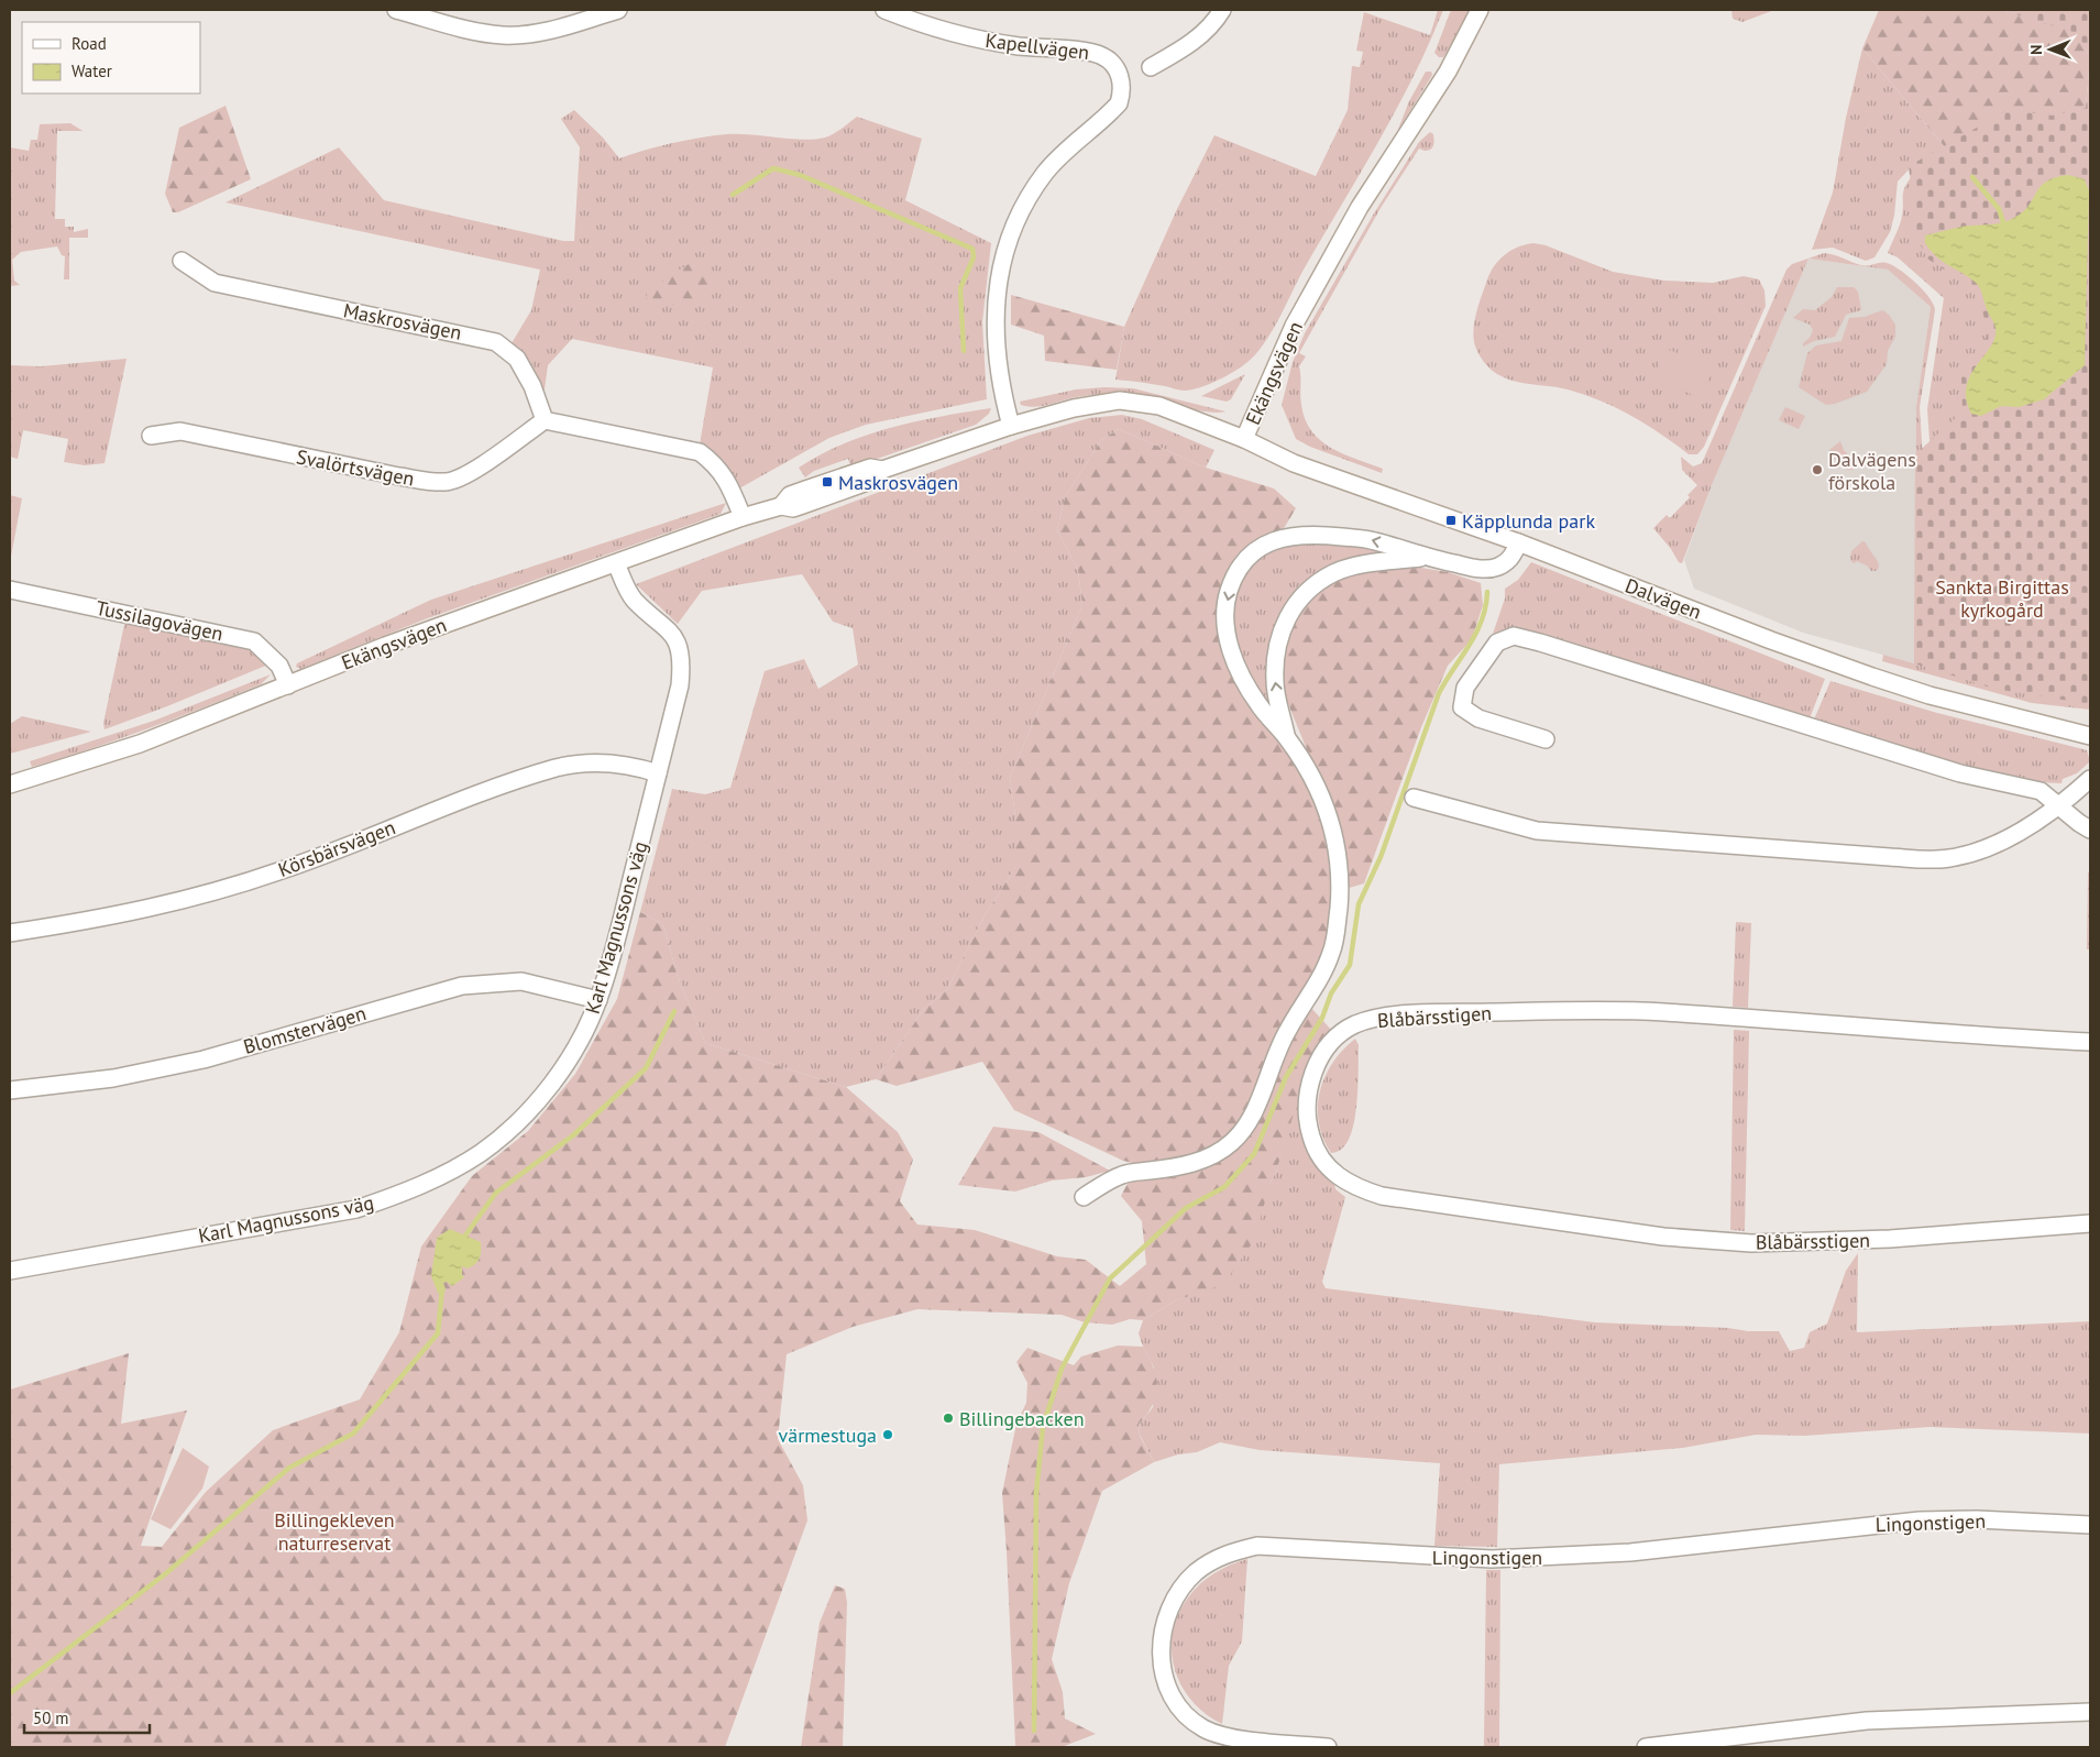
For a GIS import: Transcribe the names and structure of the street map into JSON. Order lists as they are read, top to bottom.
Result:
{
  "streets": {
    "street": [
      "Kapellvägen",
      "Maskrosvägen",
      "Ekängsvägen",
      "Svalörtsvägen",
      "Dalvägen",
      "Tussilagovägen",
      "Körsbärsvägen",
      "Karl Magnussons väg",
      "Blåbärsstigen",
      "Blomstervägen",
      "Lingonstigen"
    ]
  },
  "crossings": [
    ["Kapellvägen", "Ekängsvägen"],
    ["Maskrosvägen", "Svalörtsvägen"],
    ["Ekängsvägen", "Dalvägen"],
    ["Ekängsvägen", "Tussilagovägen"],
    ["Ekängsvägen", "Karl Magnussons väg"],
    ["Körsbärsvägen", "Karl Magnussons väg"],
    ["Karl Magnussons väg", "Blomstervägen"]
  ],
  "parks": ["Sankta Birgittas kyrkogård", "Billingekleven naturreservat"],
  "places": {
    "other": ["Dalvägens förskola", "Billingebacken", "värmestuga"],
    "transit": ["Maskrosvägen", "Käpplunda park"]
  },
  "legend": ["Road", "Water"],
  "scale_bar": "50 m",
  "north": "left"
}
